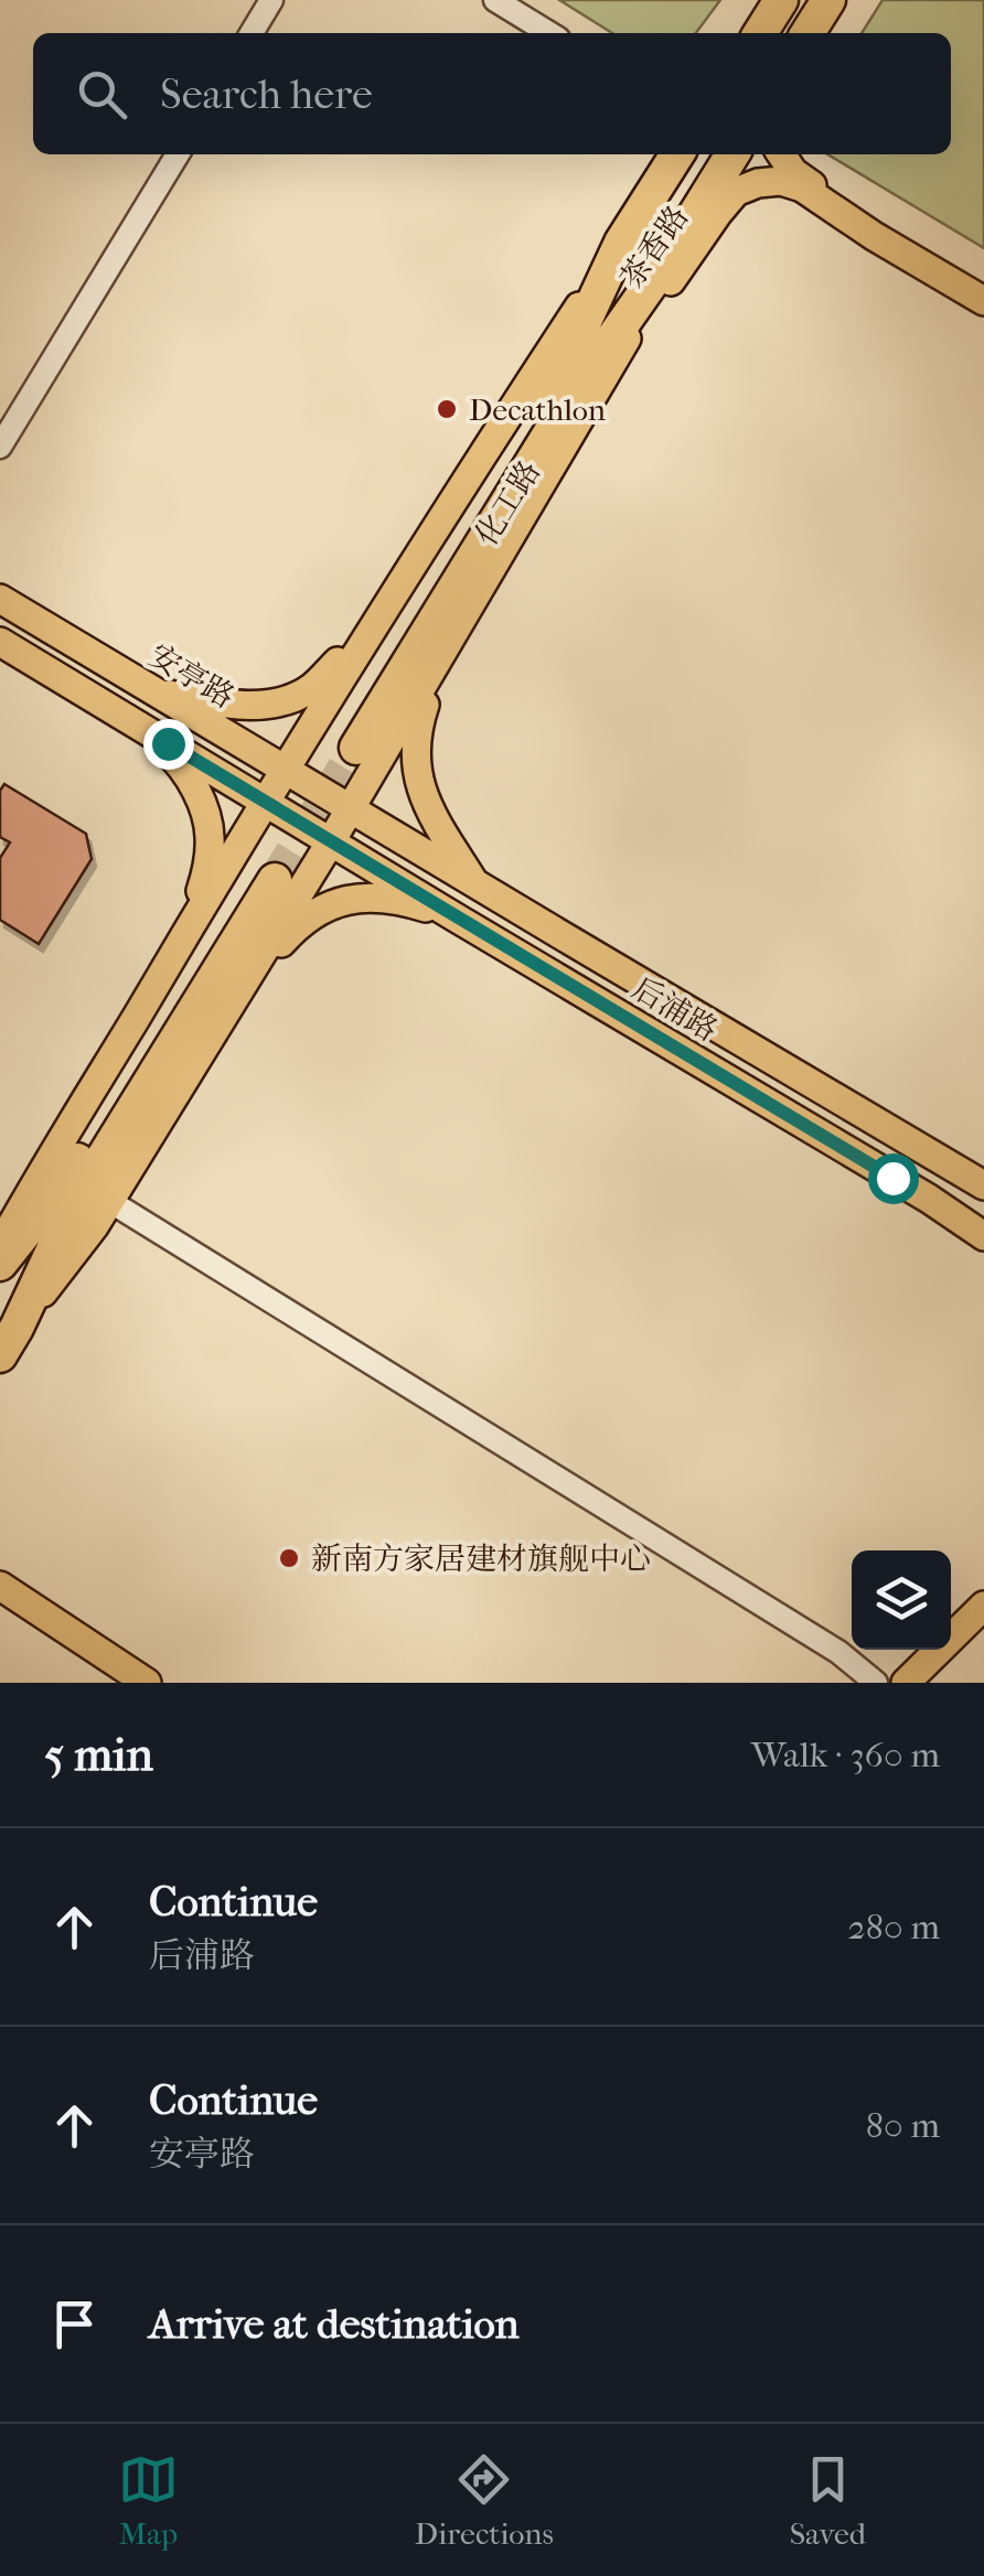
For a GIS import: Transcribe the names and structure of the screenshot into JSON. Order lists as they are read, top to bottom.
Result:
{
  "streets": {
    "highway": ["化工路"],
    "main road": ["茶香路", "安亭路", "后浦路"]
  },
  "crossings": [
    ["安亭路", "后浦路"]
  ],
  "places": ["Decathlon", "新南方家居建材旗舰中心"],
  "page": {
    "search": "Search here",
    "heading": ["5 min", "Walk · 360 m"],
    "list": [
      ["Continue", "后浦路", "280 m"],
      ["Continue", "安亭路", "80 m"],
      "Arrive at destination"
    ],
    "nav": ["Map", "Directions", "Saved"]
  }
}
